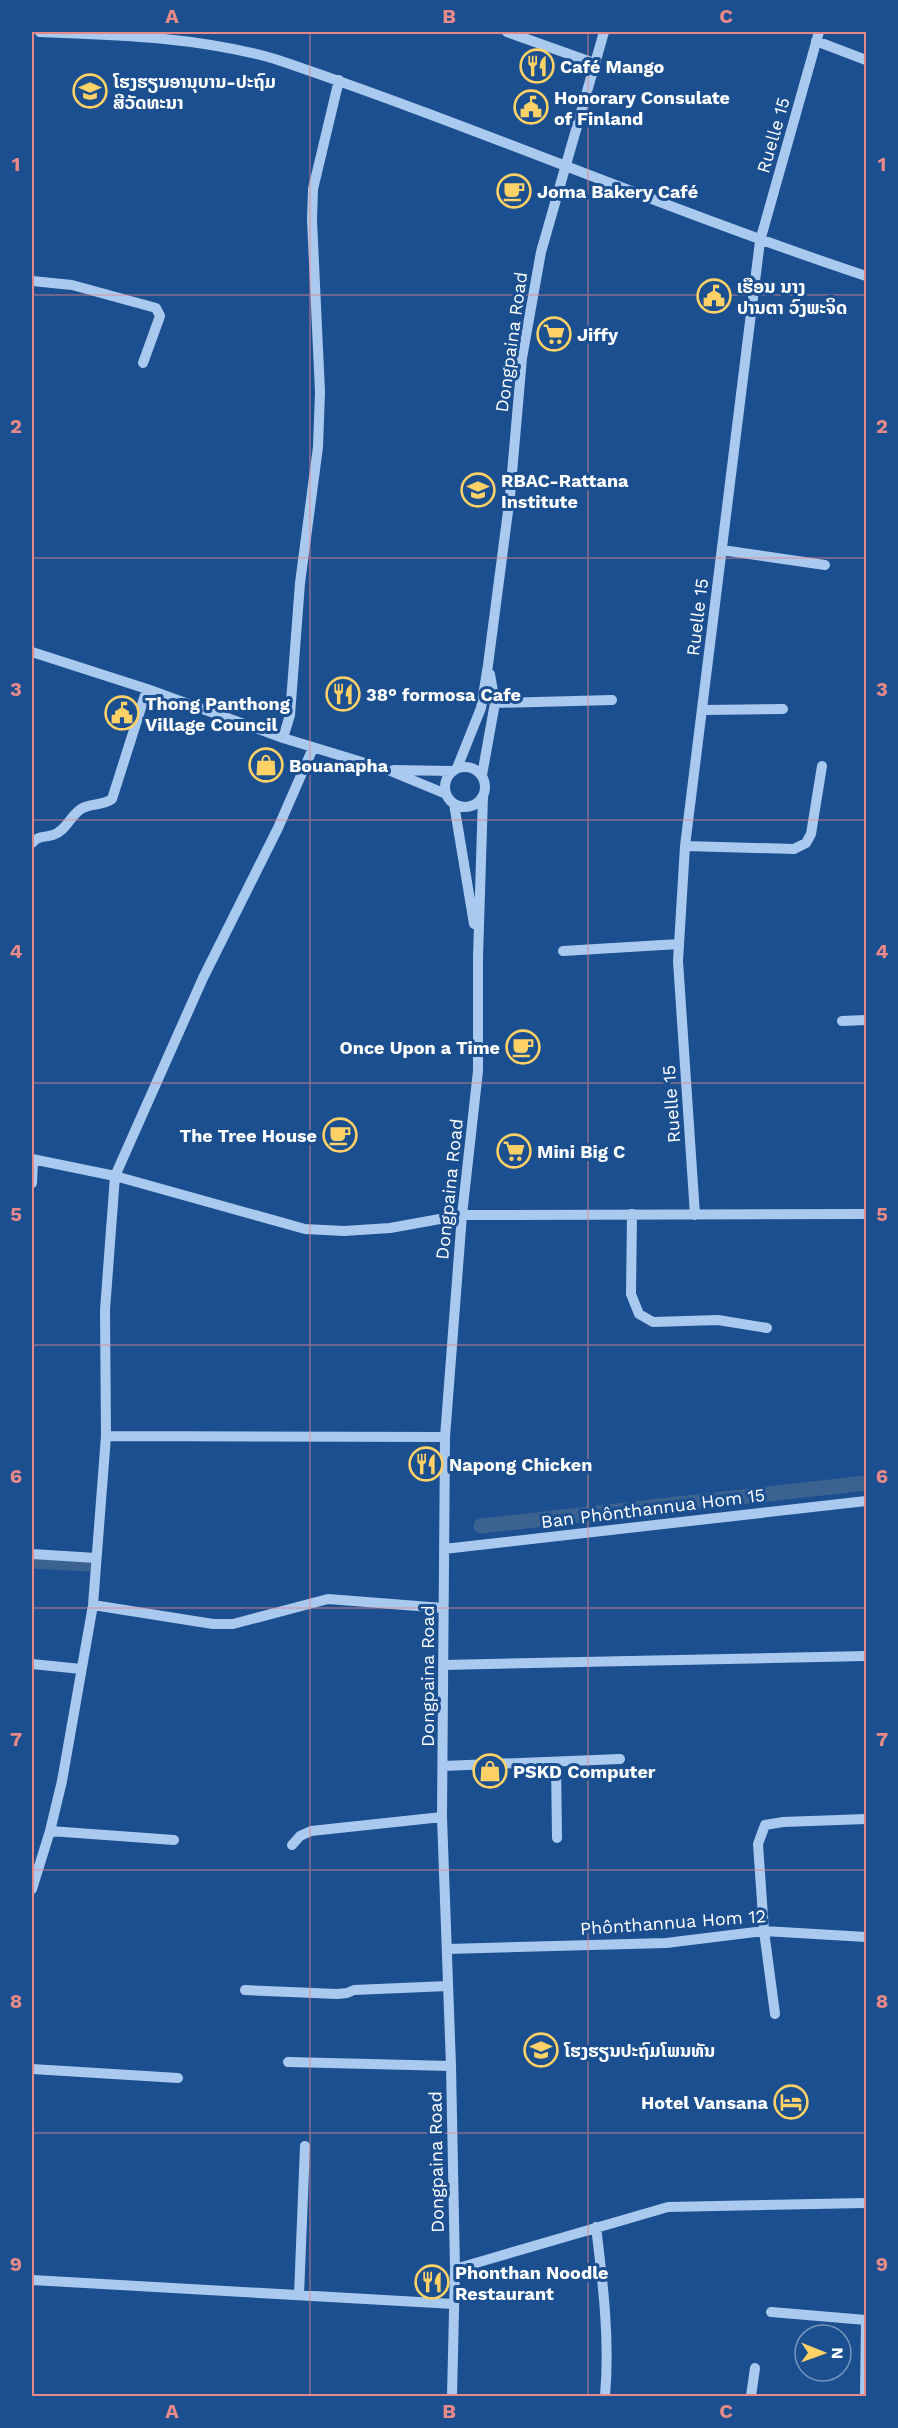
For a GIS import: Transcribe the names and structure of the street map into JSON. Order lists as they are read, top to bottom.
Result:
{
  "streets": {
    "street": [
      "Ruelle 15",
      "Dongpaina Road",
      "Ban Phônthannua Hom 15",
      "Phônthannua Hom 12"
    ]
  },
  "crossings": [
    ["Dongpaina Road", "Ban Phônthannua Hom 15"],
    ["Dongpaina Road", "Phônthannua Hom 12"]
  ],
  "places": {
    "restaurant": [
      "Café Mango",
      "38° formosa Cafe",
      "Napong Chicken",
      "Phonthan Noodle Restaurant"
    ],
    "school or university": ["ໂຮງຮຽນອານຸບານ-ປະຖົມ ສີວັດທະນາ", "RBAC-Rattana Institute", "ໂຮງຮຽນປະຖົມໂພນທັນ"],
    "public building": ["Honorary Consulate of Finland", "ເຮືອນ ນາງ ປານຕາ ວົງພະຈິດ", "Thong Panthong Village Council"],
    "cafe": ["Joma Bakery Café", "Once Upon a Time", "The Tree House"],
    "supermarket": ["Jiffy", "Mini Big C"],
    "shop": ["Bouanapha", "PSKD Computer"],
    "hotel": ["Hotel Vansana"]
  },
  "north": "right",
  "grid": {
    "columns": ["A", "B", "C"],
    "rows": [
      "1",
      "2",
      "3",
      "4",
      "5",
      "6",
      "7",
      "8",
      "9"
    ]
  }
}
